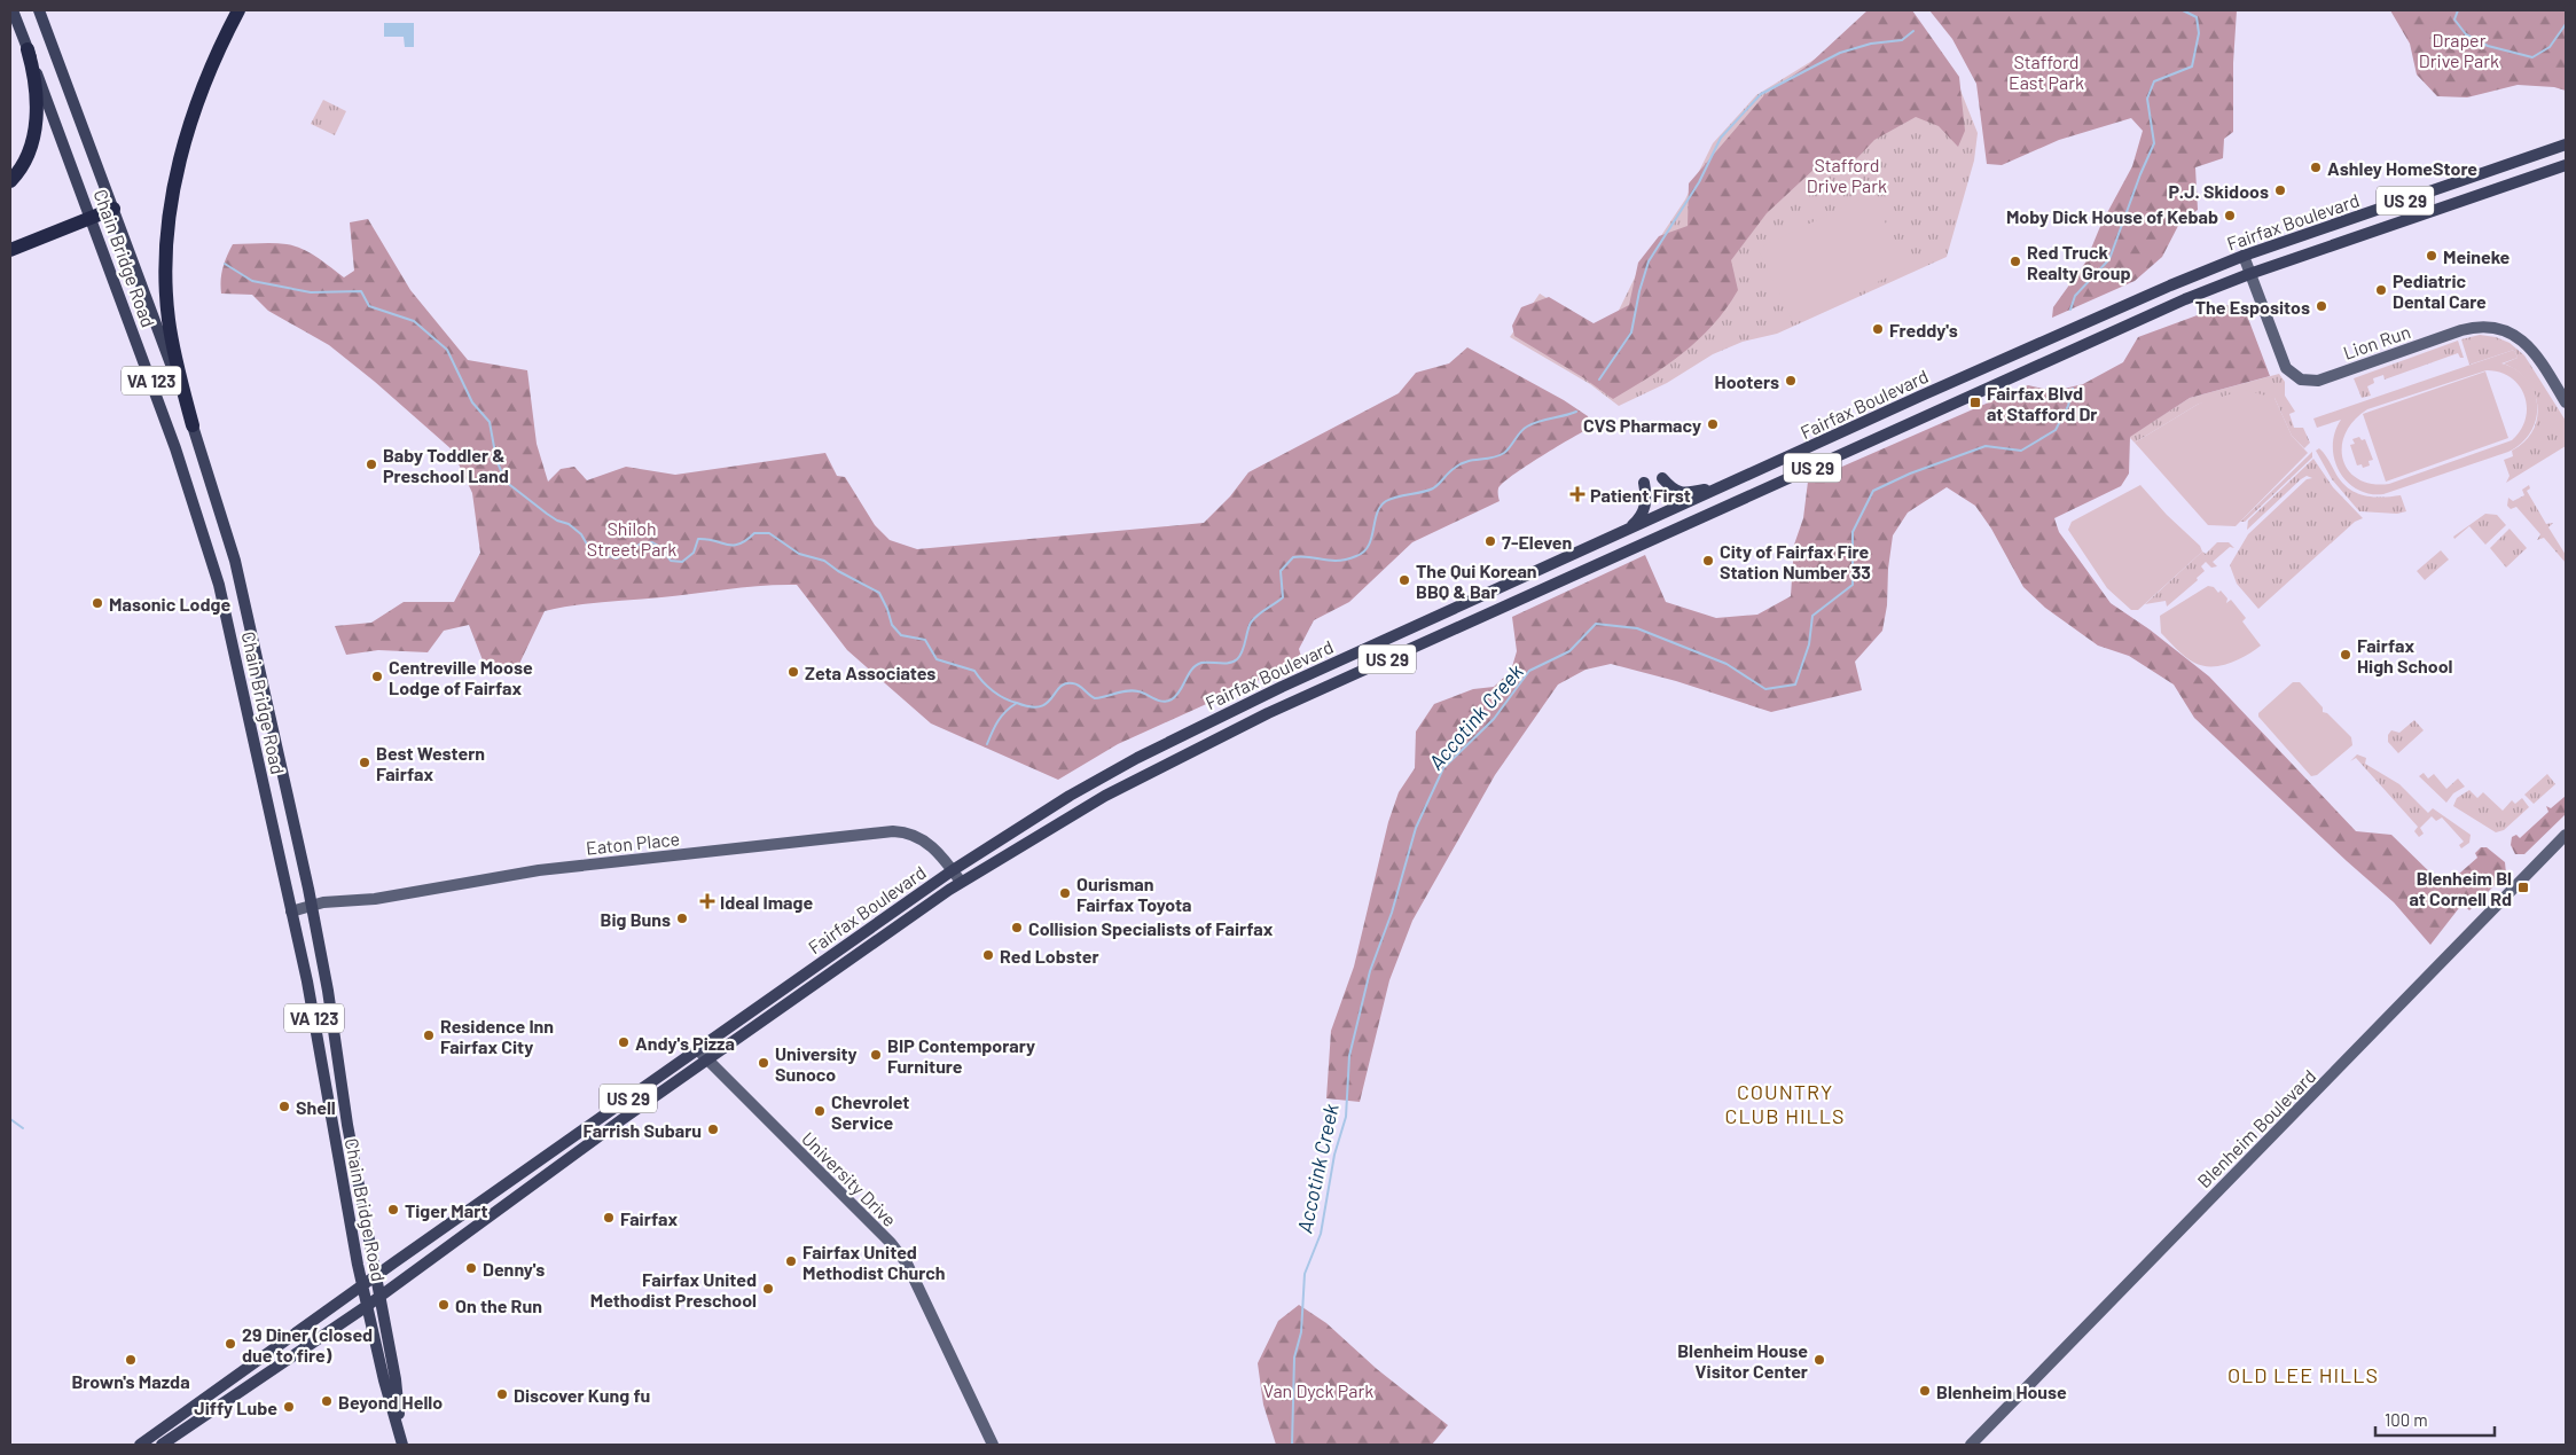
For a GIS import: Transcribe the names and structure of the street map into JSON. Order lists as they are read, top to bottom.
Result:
{
  "streets": {
    "main road": [
      "US 29",
      "Fairfax Boulevard",
      "Chain Bridge Road",
      "VA 123"
    ],
    "street": [
      "Lion Run",
      "Eaton Place",
      "Blenheim Boulevard",
      "University Drive"
    ]
  },
  "crossings": [
    ["Fairfax Boulevard", "Chain Bridge Road"],
    ["Fairfax Boulevard", "Lion Run"],
    ["Fairfax Boulevard", "Eaton Place"],
    ["Fairfax Boulevard", "University Drive"],
    ["Chain Bridge Road", "Eaton Place"]
  ],
  "districts": ["COUNTRY CLUB HILLS", "OLD LEE HILLS"],
  "water": ["Accotink Creek"],
  "parks": [
    "Draper Drive Park",
    "Stafford East Park",
    "Stafford Drive Park",
    "Shiloh Street Park",
    "Van Dyck Park"
  ],
  "places": {
    "other": [
      "Ashley HomeStore",
      "P.J. Skidoos",
      "Moby Dick House of Kebab",
      "Meineke",
      "Red Truck Realty Group",
      "Pediatric Dental Care",
      "The Espositos",
      "Freddy's",
      "Hooters",
      "CVS Pharmacy",
      "Baby Toddler & Preschool Land",
      "7-Eleven",
      "City of Fairfax Fire Station Number 33",
      "The Qui Korean BBQ & Bar",
      "Masonic Lodge",
      "Fairfax High School",
      "Zeta Associates",
      "Centreville Moose Lodge of Fairfax",
      "Best Western Fairfax",
      "Ourisman Fairfax Toyota",
      "Big Buns",
      "Collision Specialists of Fairfax",
      "Red Lobster",
      "Residence Inn Fairfax City",
      "Andy's Pizza",
      "BIP Contemporary Furniture",
      "University Sunoco",
      "Shell",
      "Chevrolet Service",
      "Farrish Subaru",
      "Tiger Mart",
      "Fairfax",
      "Fairfax United Methodist Church",
      "Denny's",
      "Fairfax United Methodist Preschool",
      "On the Run",
      "29 Diner (closed due to fire)",
      "Brown's Mazda",
      "Blenheim House Visitor Center",
      "Blenheim House",
      "Discover Kung fu",
      "Beyond Hello",
      "Jiffy Lube"
    ],
    "transit": ["Fairfax Blvd at Stafford Dr", "Blenheim Bl at Cornell Rd"],
    "health": ["Patient First", "Ideal Image"]
  },
  "scale_bar": "100 m"
}
